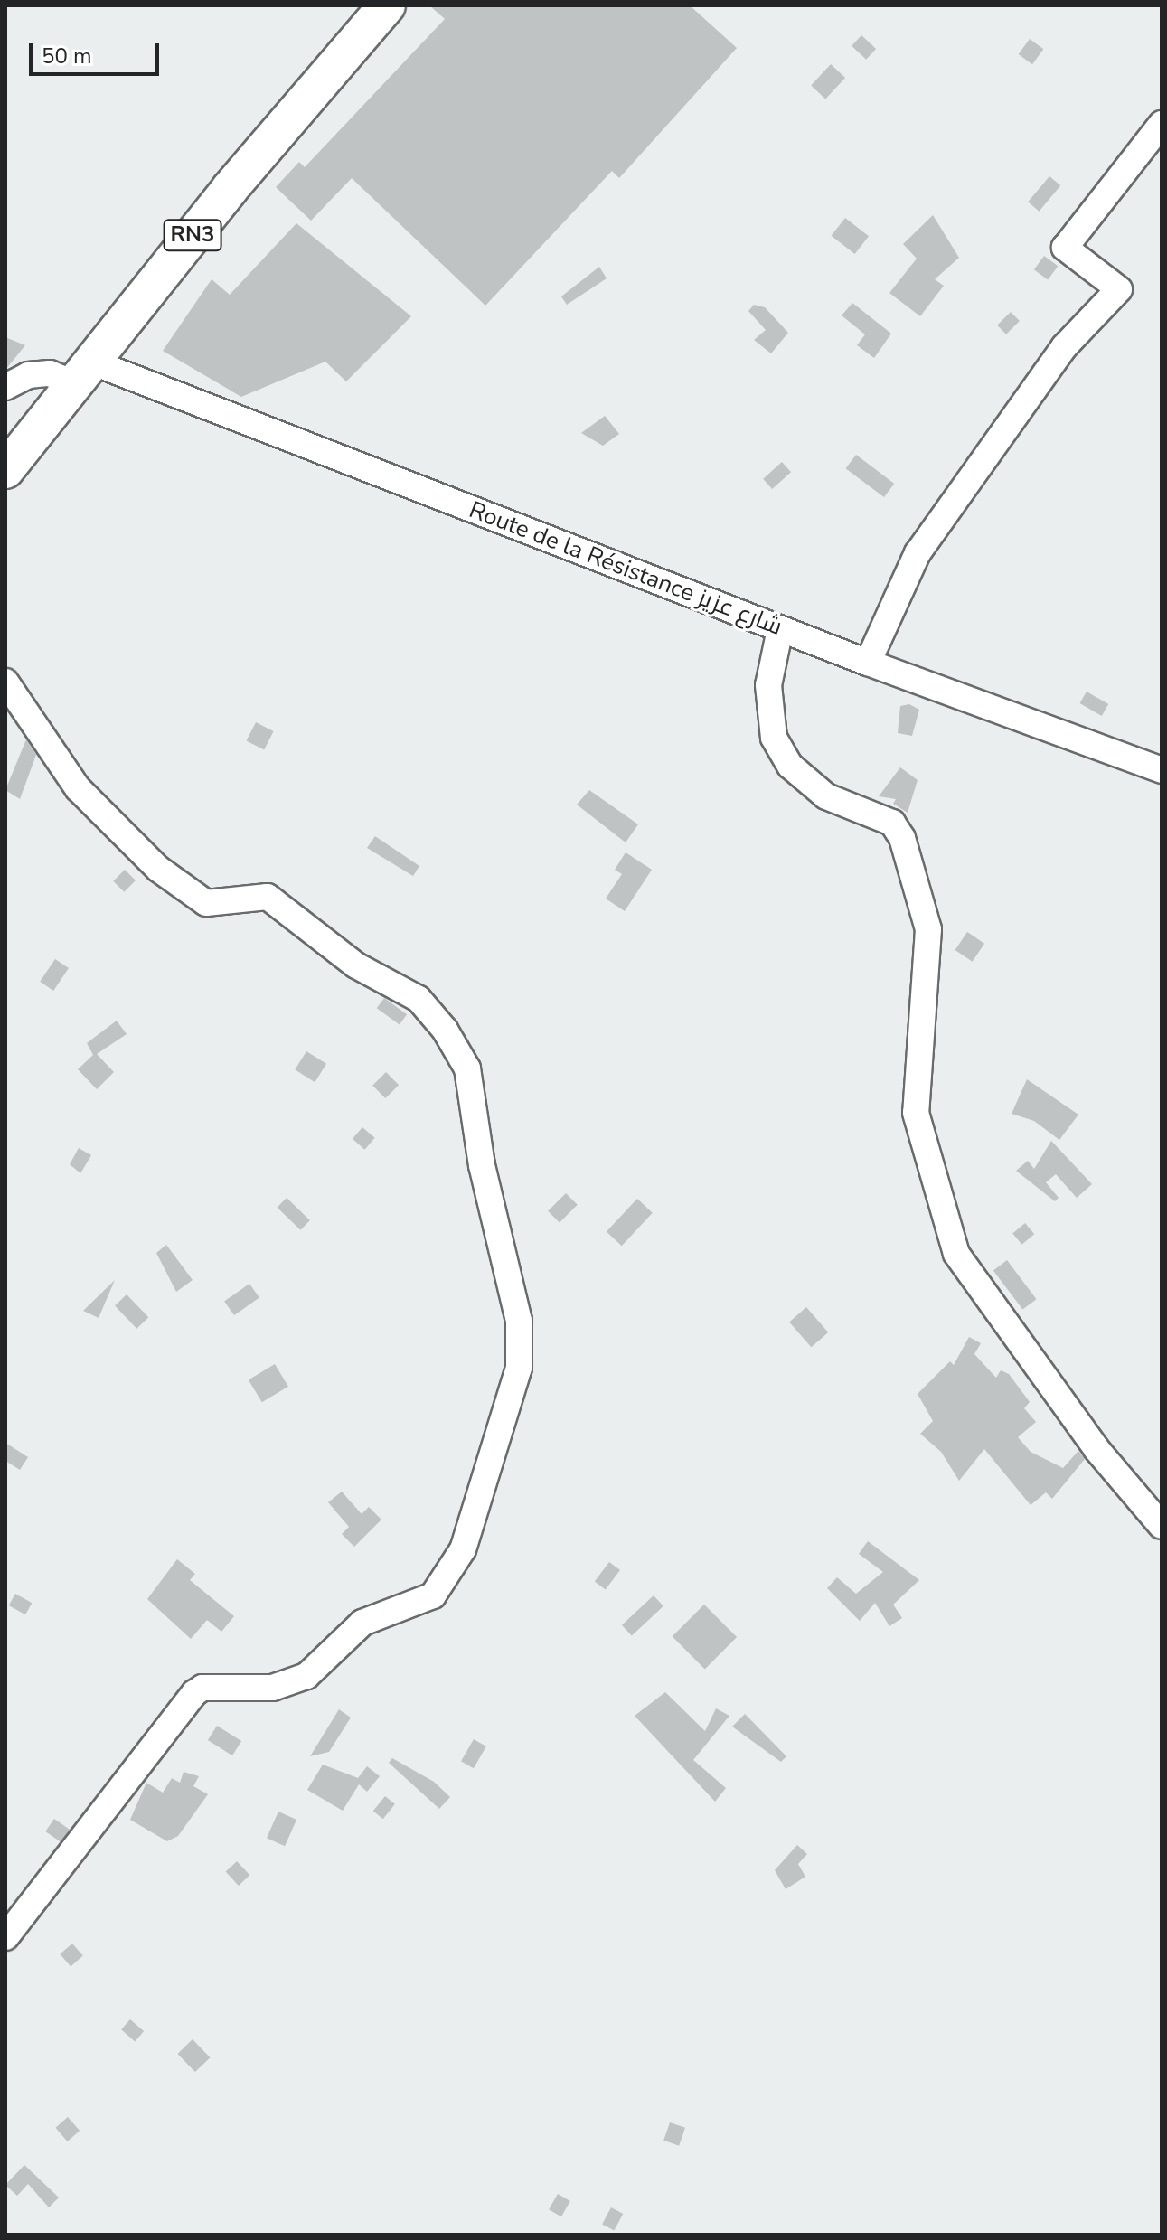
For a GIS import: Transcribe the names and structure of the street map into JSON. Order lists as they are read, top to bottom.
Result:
{
  "streets": {
    "highway": ["RN3"],
    "street": ["Route de la Résistance شارع عزيز"]
  },
  "crossings": [
    ["RN3", "Route de la Résistance شارع عزيز"]
  ],
  "scale_bar": "50 m"
}
